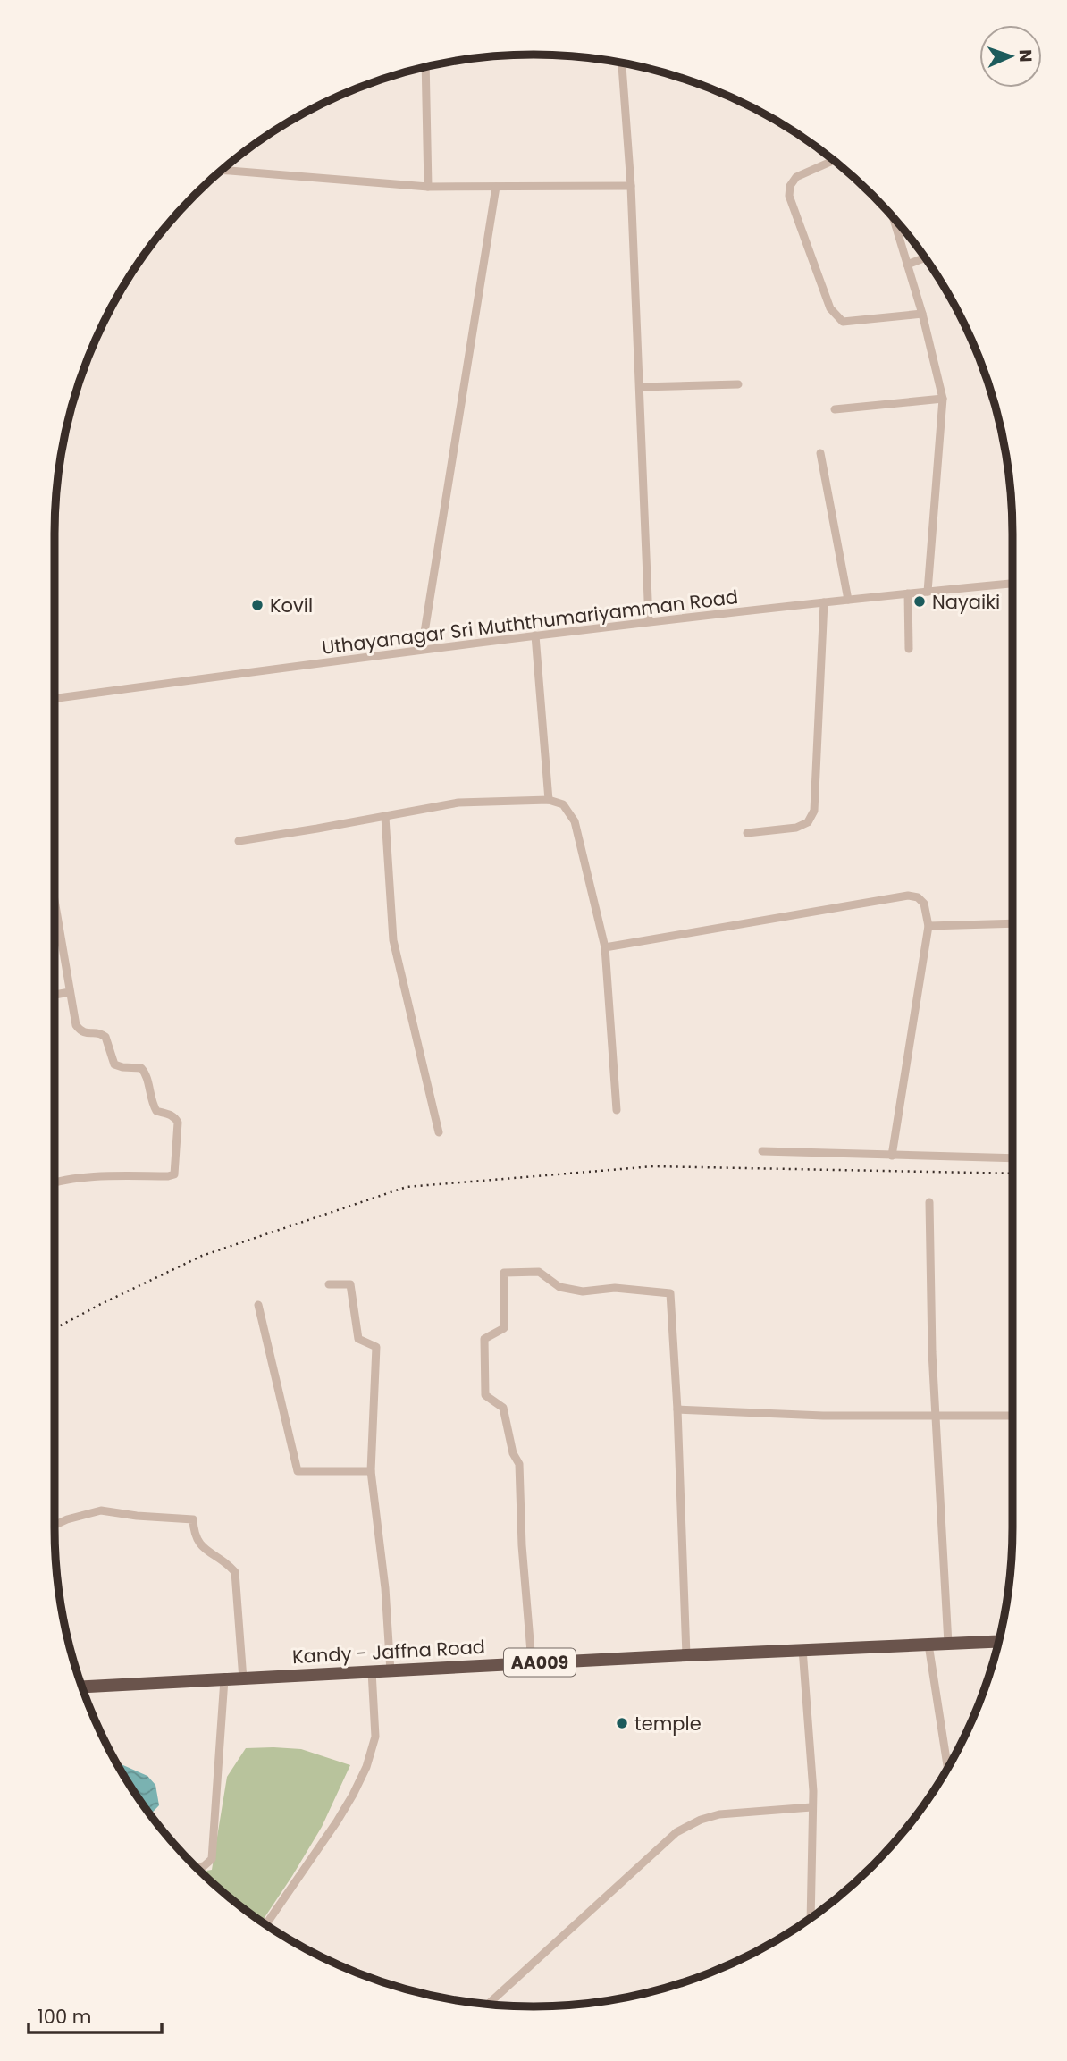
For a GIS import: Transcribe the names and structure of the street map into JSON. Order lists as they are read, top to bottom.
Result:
{
  "streets": {
    "highway": ["Kandy - Jaffna Road", "AA009"],
    "street": ["Uthayanagar Sri Muththumariyamman Road"]
  },
  "places": ["Nayaiki", "Kovil", "temple"],
  "scale_bar": "100 m",
  "north": "right"
}
